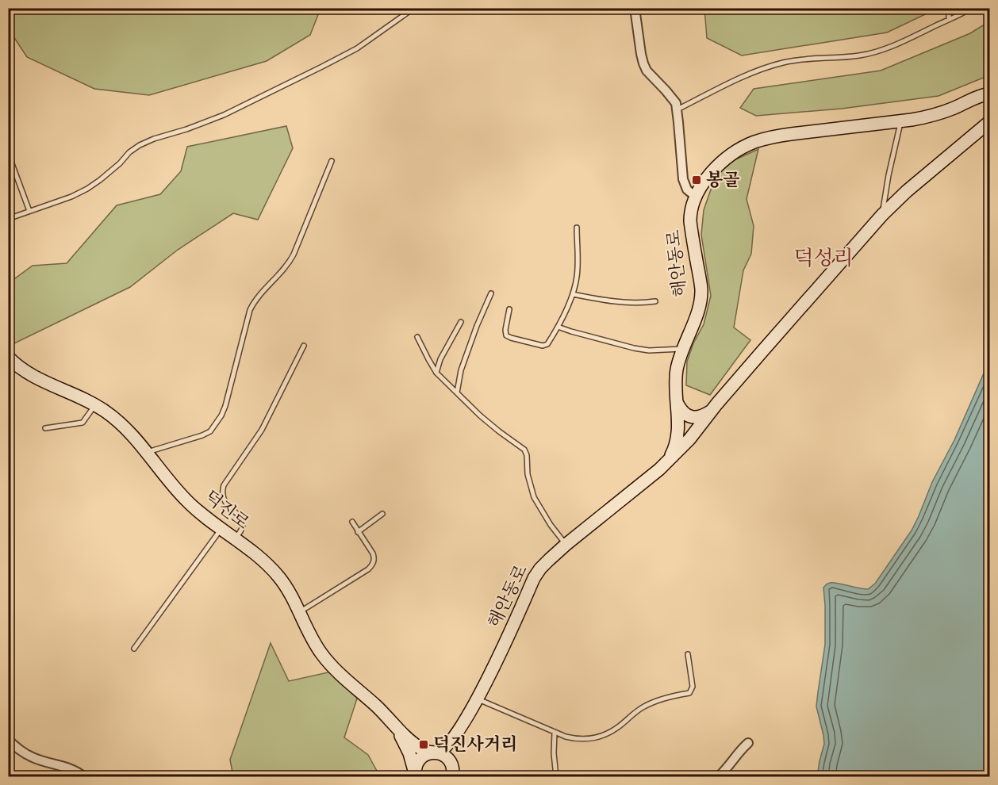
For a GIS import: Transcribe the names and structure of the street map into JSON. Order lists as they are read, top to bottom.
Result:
{
  "streets": {
    "street": ["해안동로", "덕진로"]
  },
  "crossings": [
    ["해안동로", "덕진로"]
  ],
  "districts": ["덕성리"],
  "places": {
    "transit": ["봉골", "덕진사거리"]
  }
}
